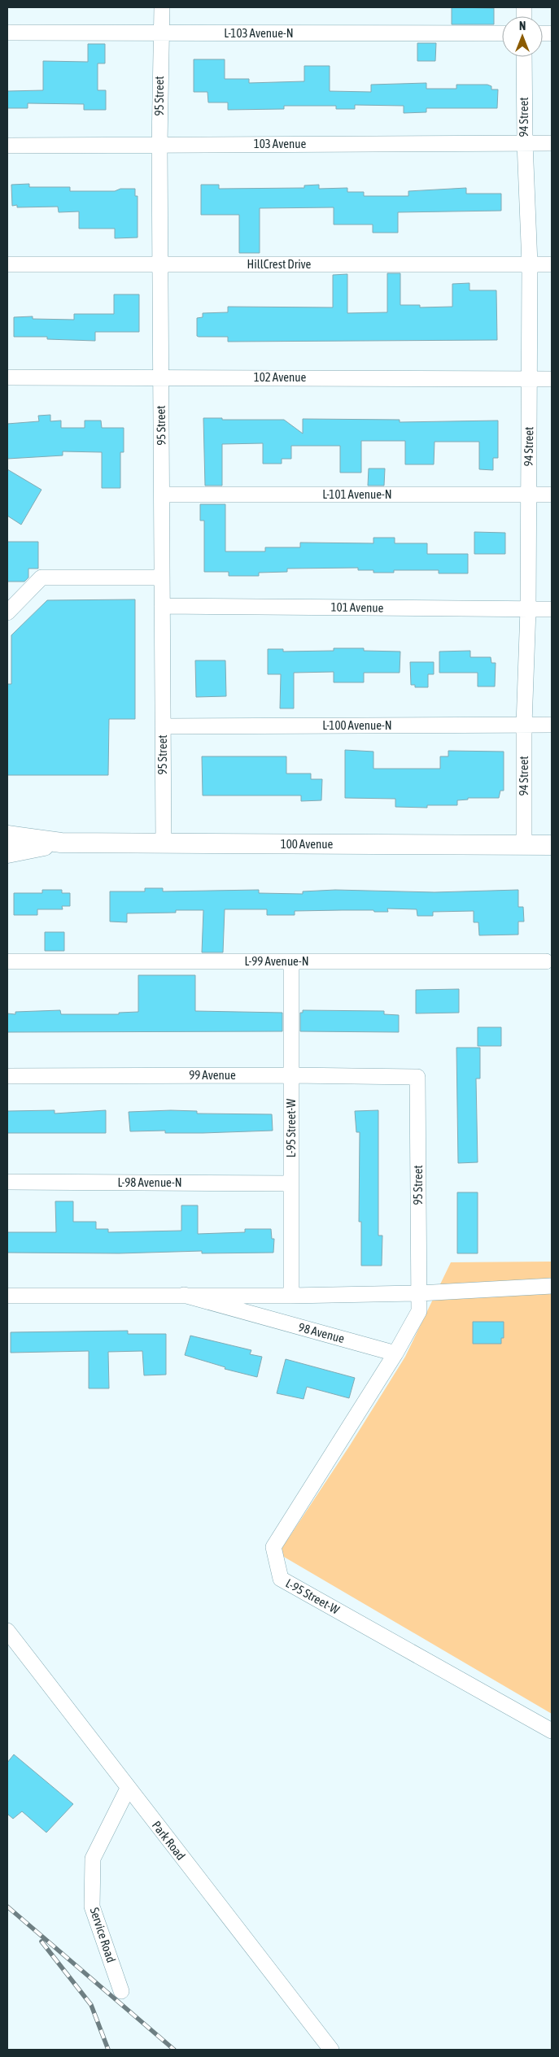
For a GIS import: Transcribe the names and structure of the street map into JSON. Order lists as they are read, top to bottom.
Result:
{
  "streets": {
    "main road": ["100 Avenue"],
    "street": [
      "L-103 Avenue-N",
      "95 Street",
      "94 Street",
      "103 Avenue",
      "HillCrest Drive",
      "102 Avenue",
      "L-101 Avenue-N",
      "101 Avenue",
      "L-100 Avenue-N",
      "L-99 Avenue-N",
      "99 Avenue",
      "L-95 Street-W",
      "L-98 Avenue-N",
      "98 Avenue",
      "Park Road",
      "Service Road"
    ]
  },
  "crossings": [
    ["L-103 Avenue-N", "95 Street"],
    ["95 Street", "103 Avenue"],
    ["95 Street", "HillCrest Drive"],
    ["95 Street", "102 Avenue"],
    ["95 Street", "L-101 Avenue-N"],
    ["95 Street", "101 Avenue"],
    ["95 Street", "L-100 Avenue-N"],
    ["95 Street", "100 Avenue"],
    ["95 Street", "99 Avenue"],
    ["95 Street", "98 Avenue"],
    ["94 Street", "103 Avenue"],
    ["94 Street", "HillCrest Drive"],
    ["94 Street", "102 Avenue"],
    ["94 Street", "L-101 Avenue-N"],
    ["94 Street", "101 Avenue"],
    ["94 Street", "L-100 Avenue-N"],
    ["94 Street", "100 Avenue"],
    ["L-99 Avenue-N", "L-95 Street-W"],
    ["99 Avenue", "L-95 Street-W"],
    ["L-95 Street-W", "L-98 Avenue-N"],
    ["L-95 Street-W", "98 Avenue"],
    ["Park Road", "Service Road"]
  ],
  "north": "top"
}
